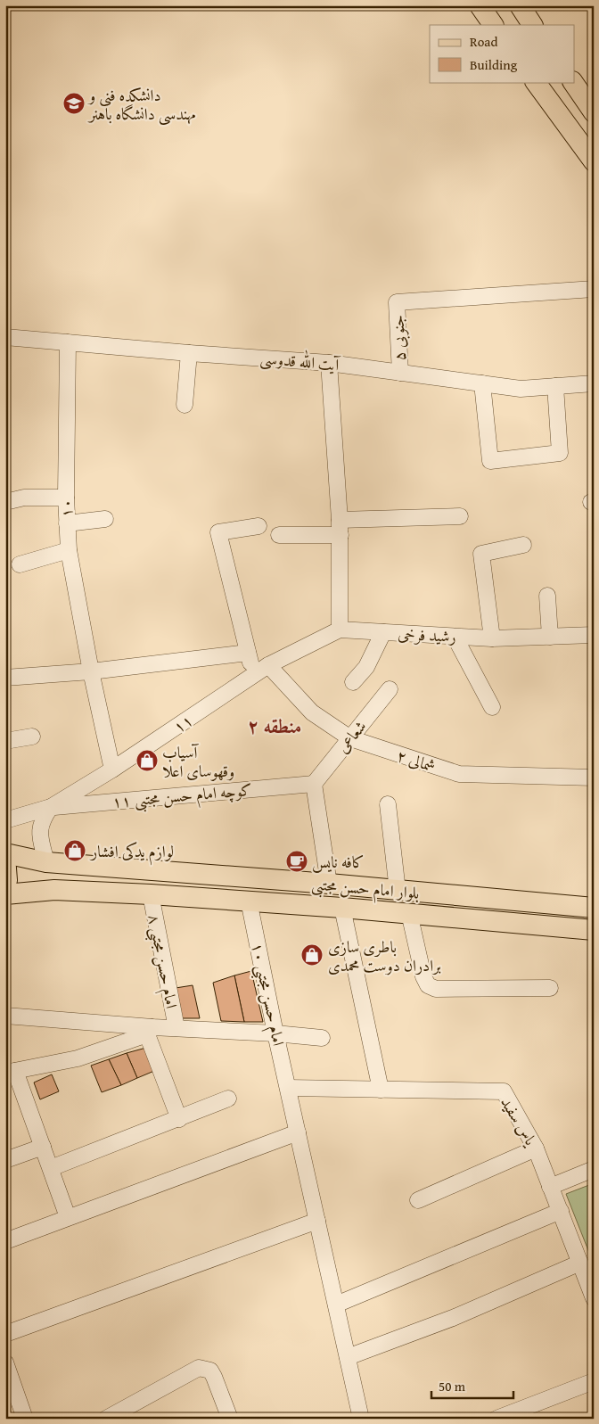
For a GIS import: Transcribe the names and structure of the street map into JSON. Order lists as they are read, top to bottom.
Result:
{
  "streets": {
    "main road": ["بلوار امام حسن مجتبی"],
    "street": [
      "۵ جنوبی",
      "آیت الله قدوسی",
      "۱۰",
      "رشید فرخی",
      "۱۱",
      "شعاعی",
      "۲ شمالی",
      "کوچه امام حسن مجتبی ۱۱",
      "امام حسن مجتبی ۸",
      "امام حسن مجتبی ۱۰",
      "یاس سفید"
    ]
  },
  "crossings": [
    ["۵ جنوبی", "آیت الله قدوسی"],
    ["آیت الله قدوسی", "۱۰"],
    ["۱۰", "۱۱"],
    ["۱۱", "۲ شمالی"],
    ["۱۱", "کوچه امام حسن مجتبی ۱۱"],
    ["۱۱", "بلوار امام حسن مجتبی"],
    ["شعاعی", "۲ شمالی"],
    ["شعاعی", "کوچه امام حسن مجتبی ۱۱"],
    ["بلوار امام حسن مجتبی", "امام حسن مجتبی ۸"],
    ["بلوار امام حسن مجتبی", "امام حسن مجتبی ۱۰"],
    ["امام حسن مجتبی ۱۰", "یاس سفید"]
  ],
  "districts": ["منطقه ۲"],
  "places": {
    "school or university": ["دانشکده فنی و مهندسی دانشگاه باهنر"],
    "shop": ["آسیاب وقهوسای اعلا", "لوازم یدکی افشار", "باطری سازی برادران دوست محمدی"],
    "cafe": ["کافه نایس"]
  },
  "legend": ["Road", "Building"],
  "scale_bar": "50 m"
}
